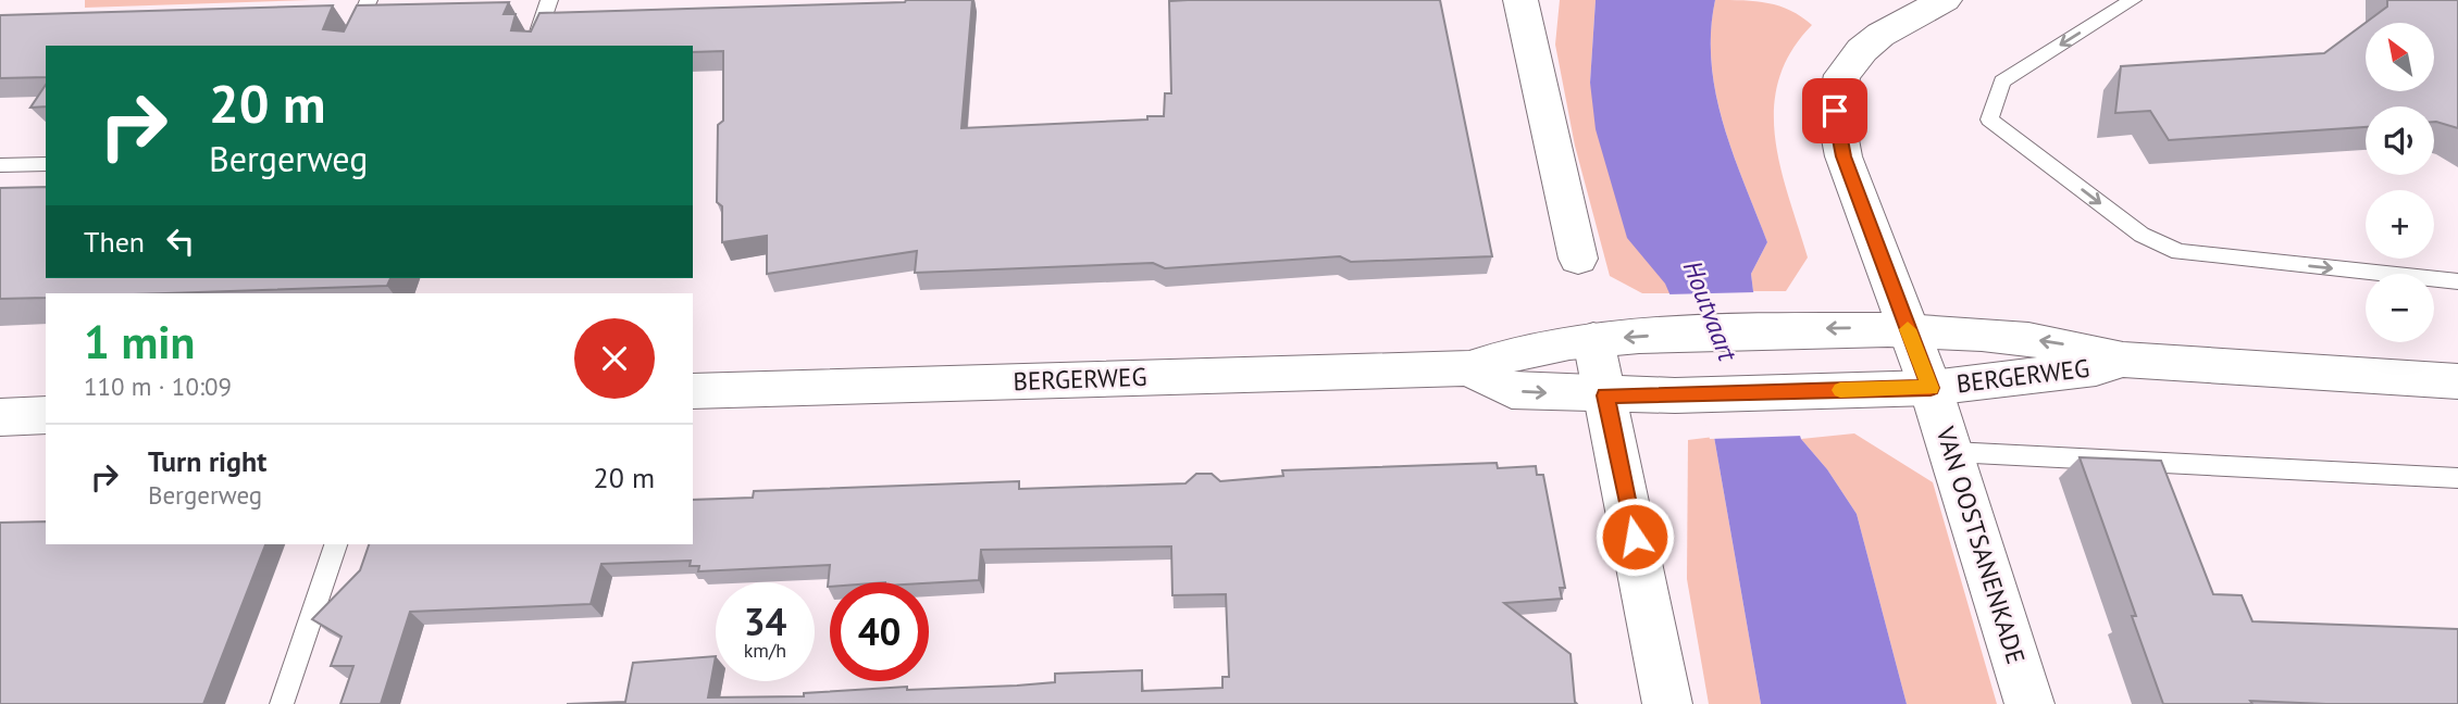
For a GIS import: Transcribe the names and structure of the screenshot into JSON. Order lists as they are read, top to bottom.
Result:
{
  "streets": {
    "main road": ["BERGERWEG", "VAN OOSTSANENKADE"]
  },
  "crossings": [
    ["BERGERWEG", "VAN OOSTSANENKADE"]
  ],
  "water": ["Houtvaart"],
  "north": "top left",
  "page": {
    "map_buttons": ["+", "−"],
    "turn": ["20 m", "Bergerweg"],
    "then": "Then",
    "heading": ["1 min", "110 m · 10:09"],
    "list": [
      {
        "name": "Turn right",
        "note": "Bergerweg",
        "value": "20 m"
      }
    ],
    "speed": "34 km/h",
    "limit": "40"
  }
}
